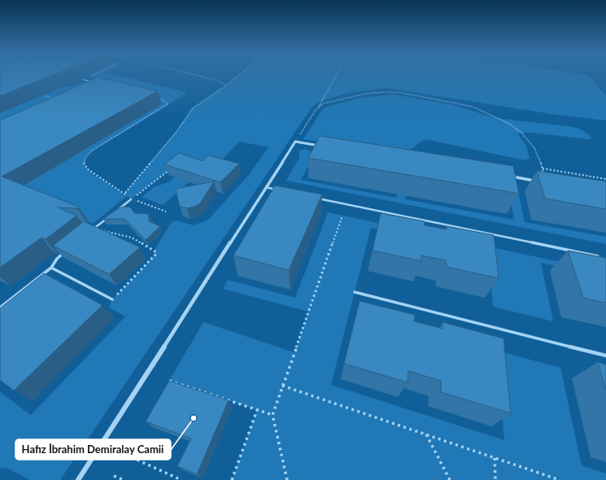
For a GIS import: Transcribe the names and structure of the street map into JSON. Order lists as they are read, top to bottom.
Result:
{
  "places": ["Hafız İbrahim Demiralay Camii"]
}
